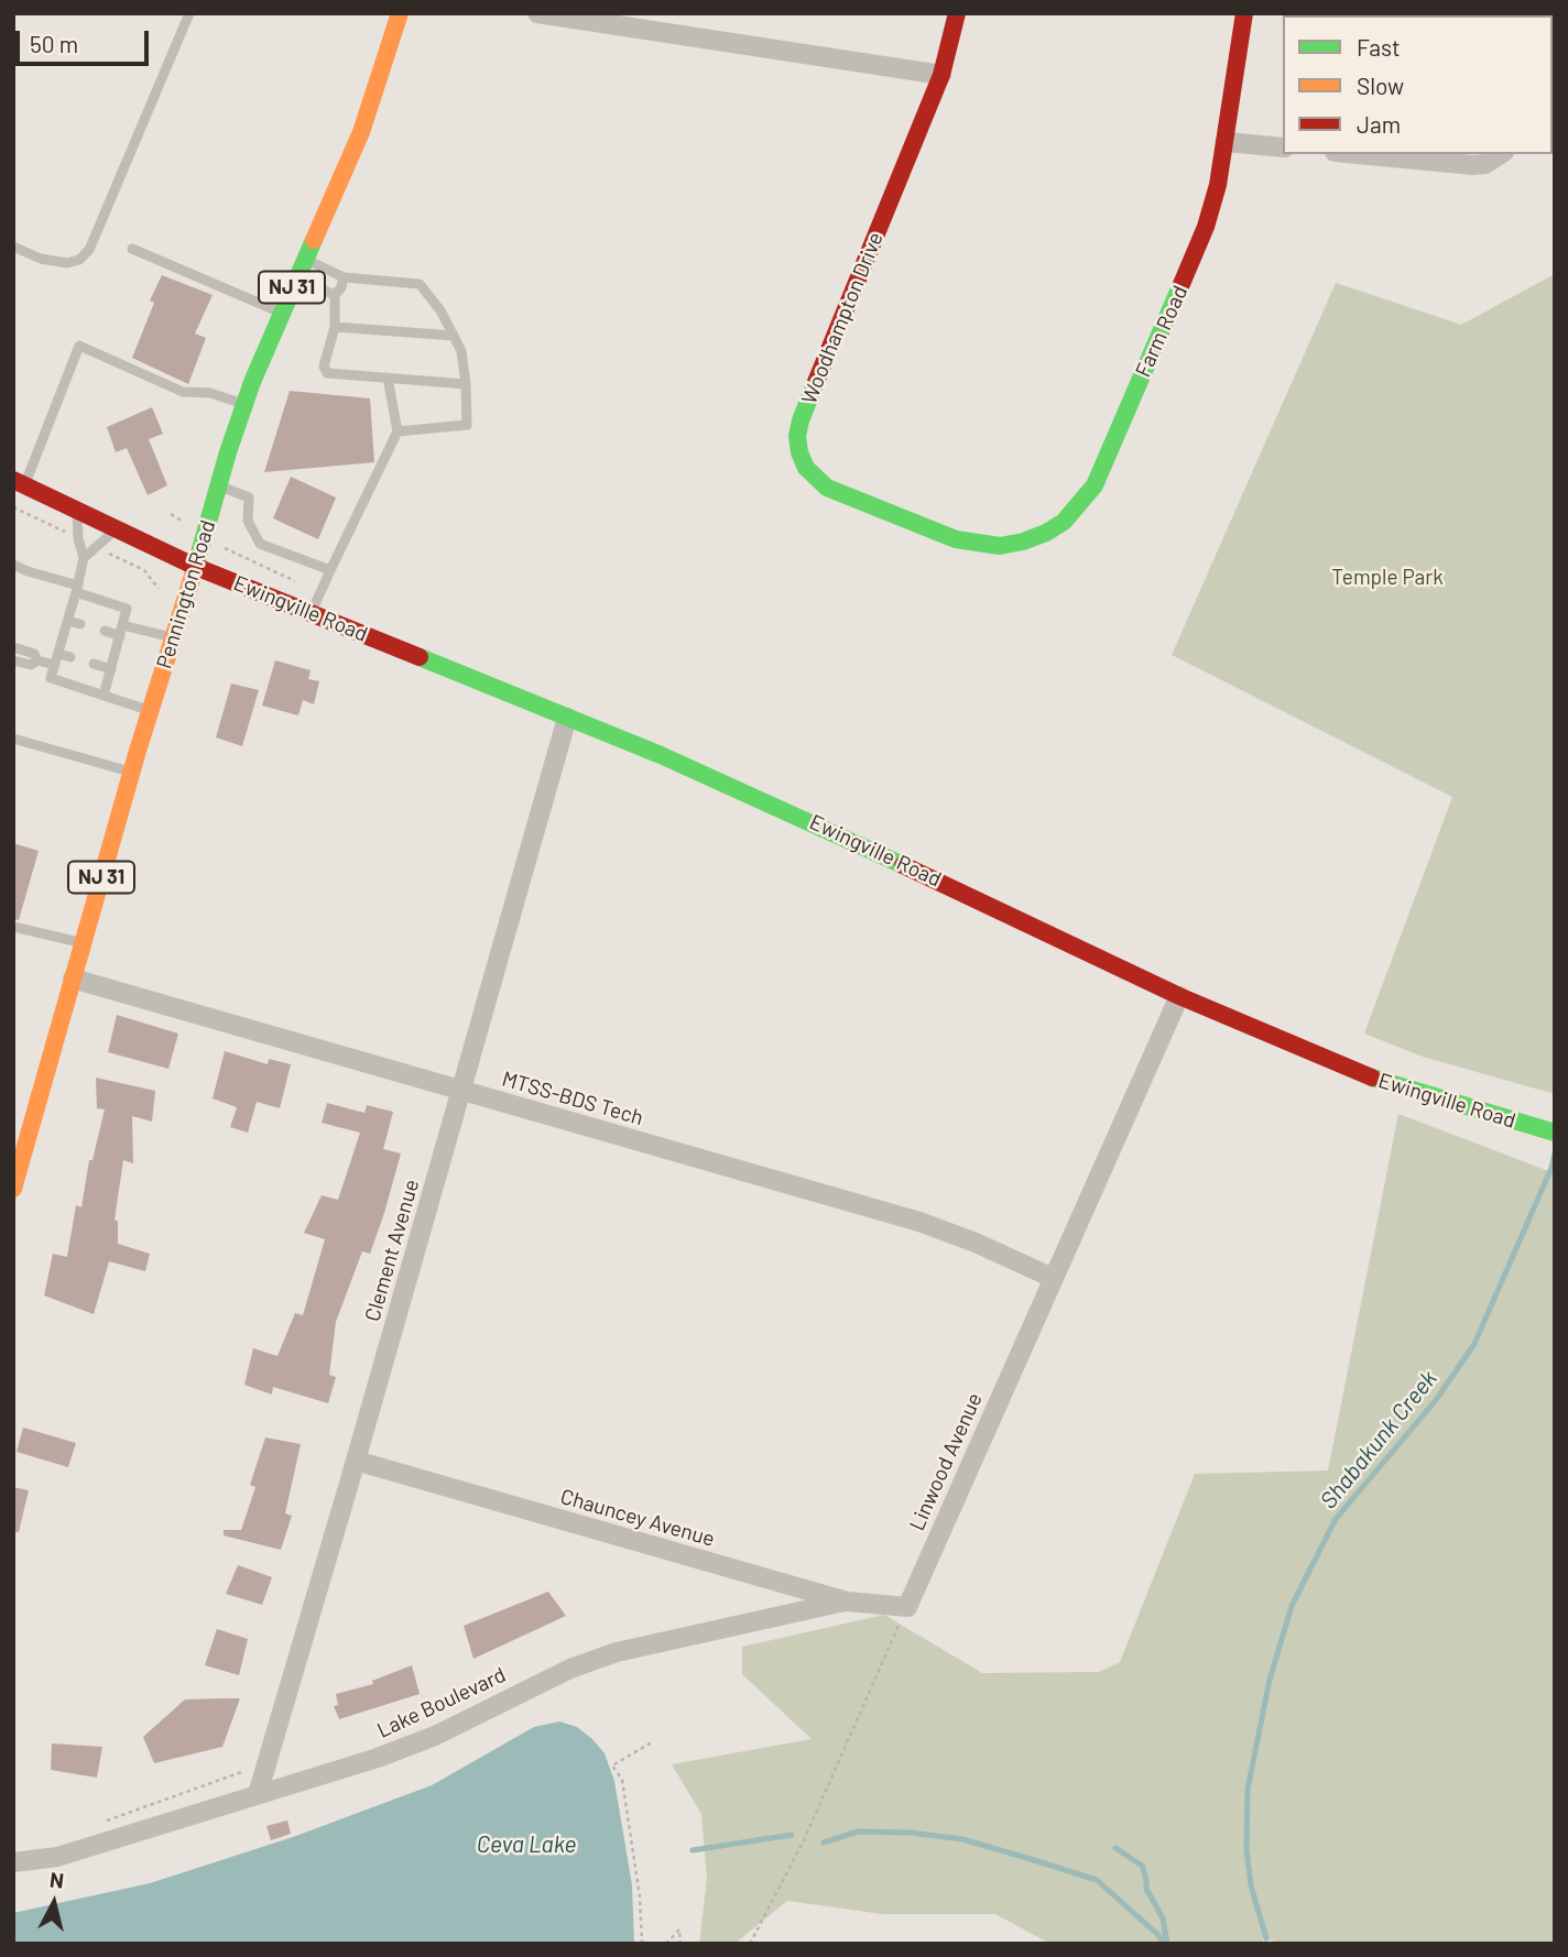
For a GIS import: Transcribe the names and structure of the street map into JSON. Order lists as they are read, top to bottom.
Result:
{
  "streets": {
    "main road": [
      "NJ 31",
      "Woodhampton Drive",
      "Farm Road",
      "Pennington Road",
      "Ewingville Road"
    ],
    "street": [
      "MTSS-BDS Tech",
      "Clement Avenue",
      "Linwood Avenue",
      "Chauncey Avenue",
      "Lake Boulevard"
    ]
  },
  "crossings": [
    ["Woodhampton Drive", "Farm Road"],
    ["Pennington Road", "Ewingville Road"],
    ["Pennington Road", "MTSS-BDS Tech"],
    ["Ewingville Road", "Clement Avenue"],
    ["Ewingville Road", "Linwood Avenue"],
    ["MTSS-BDS Tech", "Clement Avenue"],
    ["MTSS-BDS Tech", "Linwood Avenue"],
    ["Clement Avenue", "Chauncey Avenue"],
    ["Clement Avenue", "Lake Boulevard"],
    ["Linwood Avenue", "Chauncey Avenue"],
    ["Chauncey Avenue", "Lake Boulevard"]
  ],
  "water": ["Shabakunk Creek", "Ceva Lake"],
  "parks": ["Temple Park"],
  "legend": ["Fast", "Slow", "Jam"],
  "scale_bar": "50 m",
  "north": "top"
}
